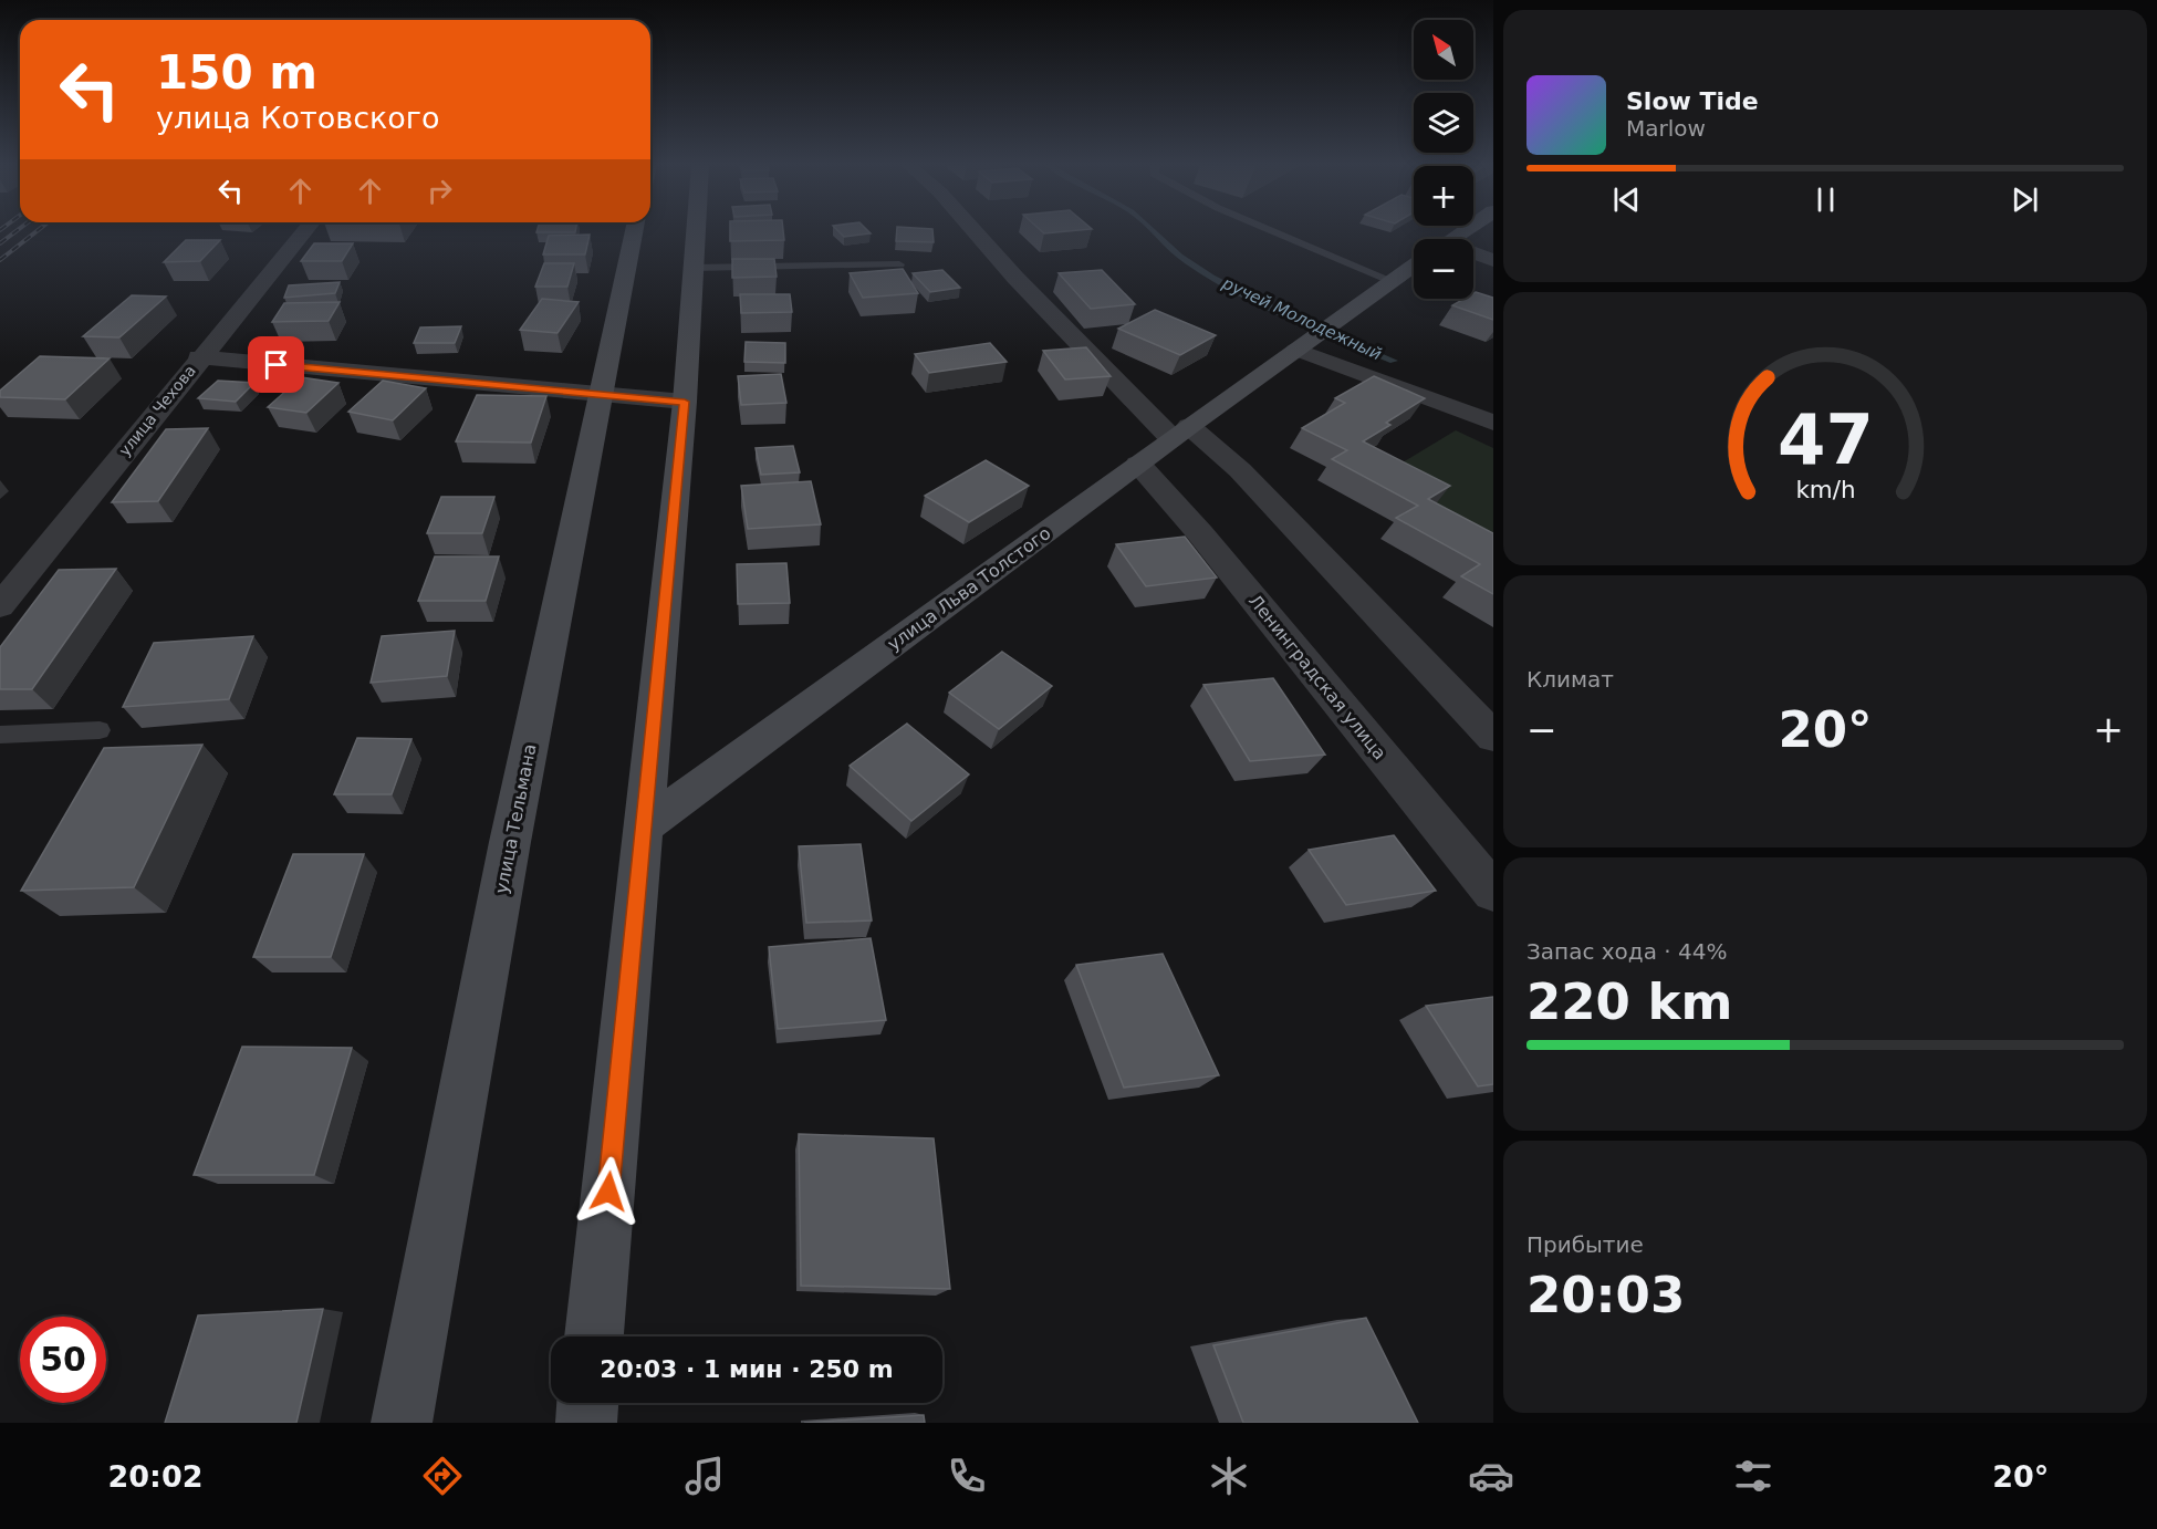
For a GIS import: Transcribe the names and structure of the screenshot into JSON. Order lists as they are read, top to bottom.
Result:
{
  "streets": {
    "main road": ["улица Льва Толстого", "улица Тельмана"],
    "street": ["улица Чехова", "Ленинградская улица"]
  },
  "crossings": [
    ["улица Льва Толстого", "Ленинградская улица"]
  ],
  "water": ["ручей Молодежный"],
  "north": "top left",
  "page": {
    "map_buttons": ["+", "−"],
    "turn": ["150 m", "улица Котовского"],
    "song": ["Slow Tide", "Marlow"],
    "tile": [
      "Климат",
      ["Запас хода · 44%", "220 km"],
      ["Прибытие", "20:03"]
    ],
    "heat": ["−", "20°", "+"],
    "limit": "50",
    "trip": "20:03 · 1 мин · 250 m",
    "tabs": ["20:02", "20°"],
    "gauge": ["47", "km/h"]
  }
}
